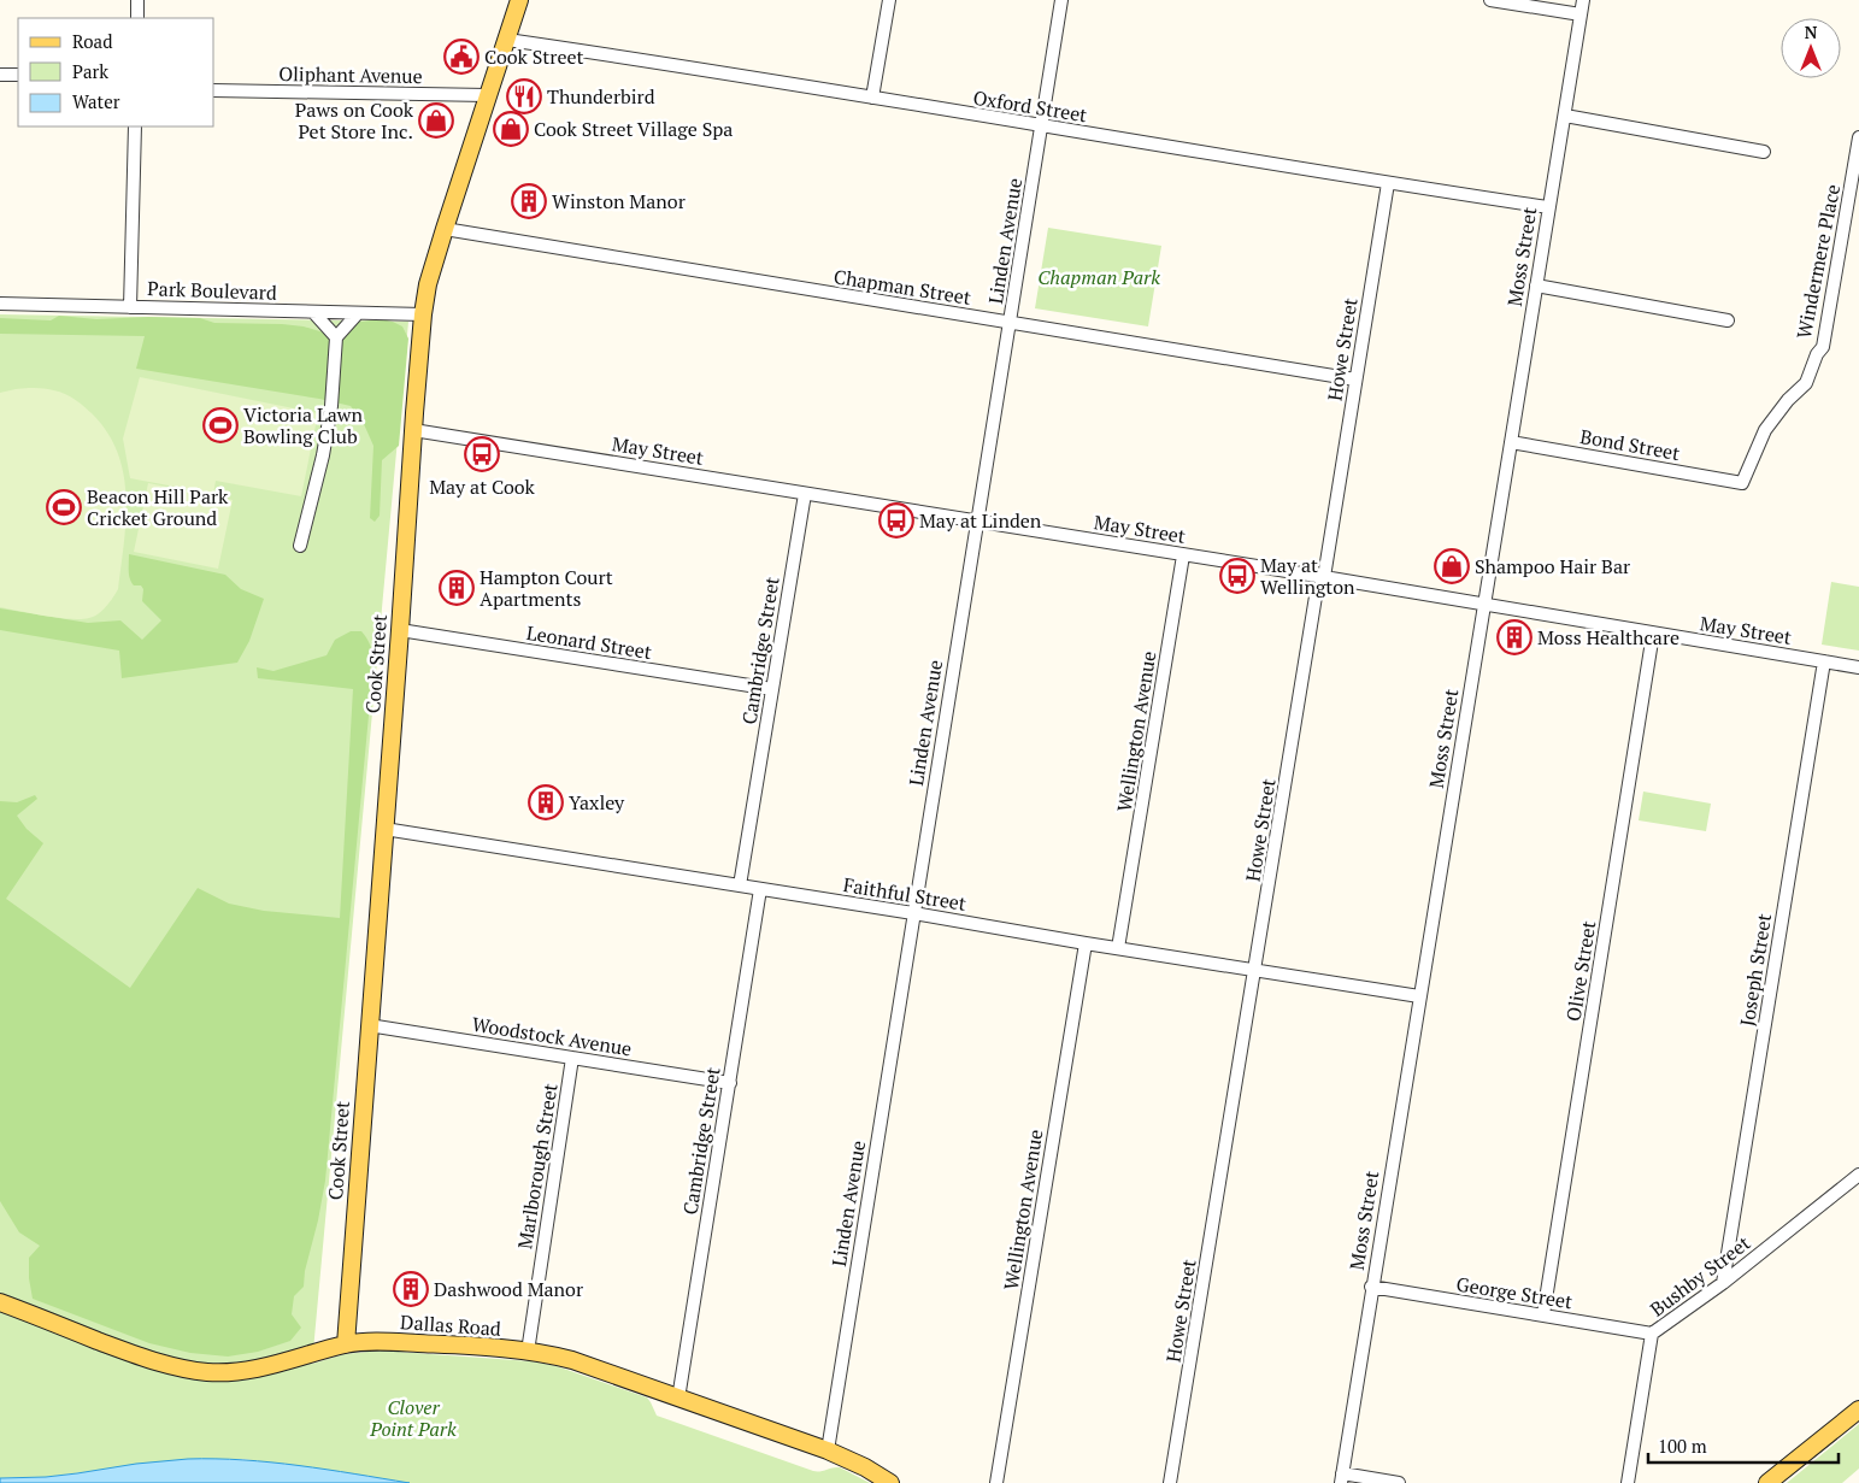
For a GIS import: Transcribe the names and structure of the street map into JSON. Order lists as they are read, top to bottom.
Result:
{
  "streets": {
    "main road": ["Cook Street", "Dallas Road"],
    "street": [
      "Oliphant Avenue",
      "Oxford Street",
      "Linden Avenue",
      "Moss Street",
      "Windermere Place",
      "Chapman Street",
      "Park Boulevard",
      "Howe Street",
      "Bond Street",
      "May Street",
      "Leonard Street",
      "Cambridge Street",
      "Wellington Avenue",
      "Faithful Street",
      "Joseph Street",
      "Olive Street",
      "Woodstock Avenue",
      "Marlborough Street",
      "Bushby Street",
      "George Street"
    ]
  },
  "crossings": [
    ["Oliphant Avenue", "Cook Street"],
    ["Oxford Street", "Linden Avenue"],
    ["Oxford Street", "Moss Street"],
    ["Oxford Street", "Howe Street"],
    ["Oxford Street", "Cook Street"],
    ["Linden Avenue", "Chapman Street"],
    ["Linden Avenue", "May Street"],
    ["Linden Avenue", "Faithful Street"],
    ["Linden Avenue", "Dallas Road"],
    ["Moss Street", "Bond Street"],
    ["Moss Street", "May Street"],
    ["Moss Street", "Faithful Street"],
    ["Moss Street", "George Street"],
    ["Windermere Place", "Bond Street"],
    ["Chapman Street", "Howe Street"],
    ["Chapman Street", "Cook Street"],
    ["Park Boulevard", "Cook Street"],
    ["Howe Street", "May Street"],
    ["Howe Street", "Faithful Street"],
    ["May Street", "Cambridge Street"],
    ["May Street", "Cook Street"],
    ["May Street", "Wellington Avenue"],
    ["May Street", "Joseph Street"],
    ["May Street", "Olive Street"],
    ["Leonard Street", "Cambridge Street"],
    ["Leonard Street", "Cook Street"],
    ["Cambridge Street", "Faithful Street"],
    ["Cambridge Street", "Woodstock Avenue"],
    ["Cambridge Street", "Dallas Road"],
    ["Cook Street", "Faithful Street"],
    ["Cook Street", "Woodstock Avenue"],
    ["Cook Street", "Dallas Road"],
    ["Wellington Avenue", "Faithful Street"],
    ["Joseph Street", "Bushby Street"],
    ["Olive Street", "George Street"],
    ["Woodstock Avenue", "Marlborough Street"],
    ["Marlborough Street", "Dallas Road"],
    ["Bushby Street", "George Street"]
  ],
  "parks": ["Chapman Park", "Clover Point Park"],
  "places": {
    "public building": ["Cook Street"],
    "restaurant": ["Thunderbird"],
    "shop": ["Paws on Cook Pet Store Inc.", "Cook Street Village Spa", "Shampoo Hair Bar"],
    "building": [
      "Winston Manor",
      "Hampton Court Apartments",
      "Moss Healthcare",
      "Yaxley",
      "Dashwood Manor"
    ],
    "sports": ["Victoria Lawn Bowling Club", "Beacon Hill Park Cricket Ground"],
    "bus stop": ["May at Cook", "May at Linden", "May at Wellington"]
  },
  "legend": ["Road", "Park", "Water"],
  "scale_bar": "100 m",
  "north": "top"
}
